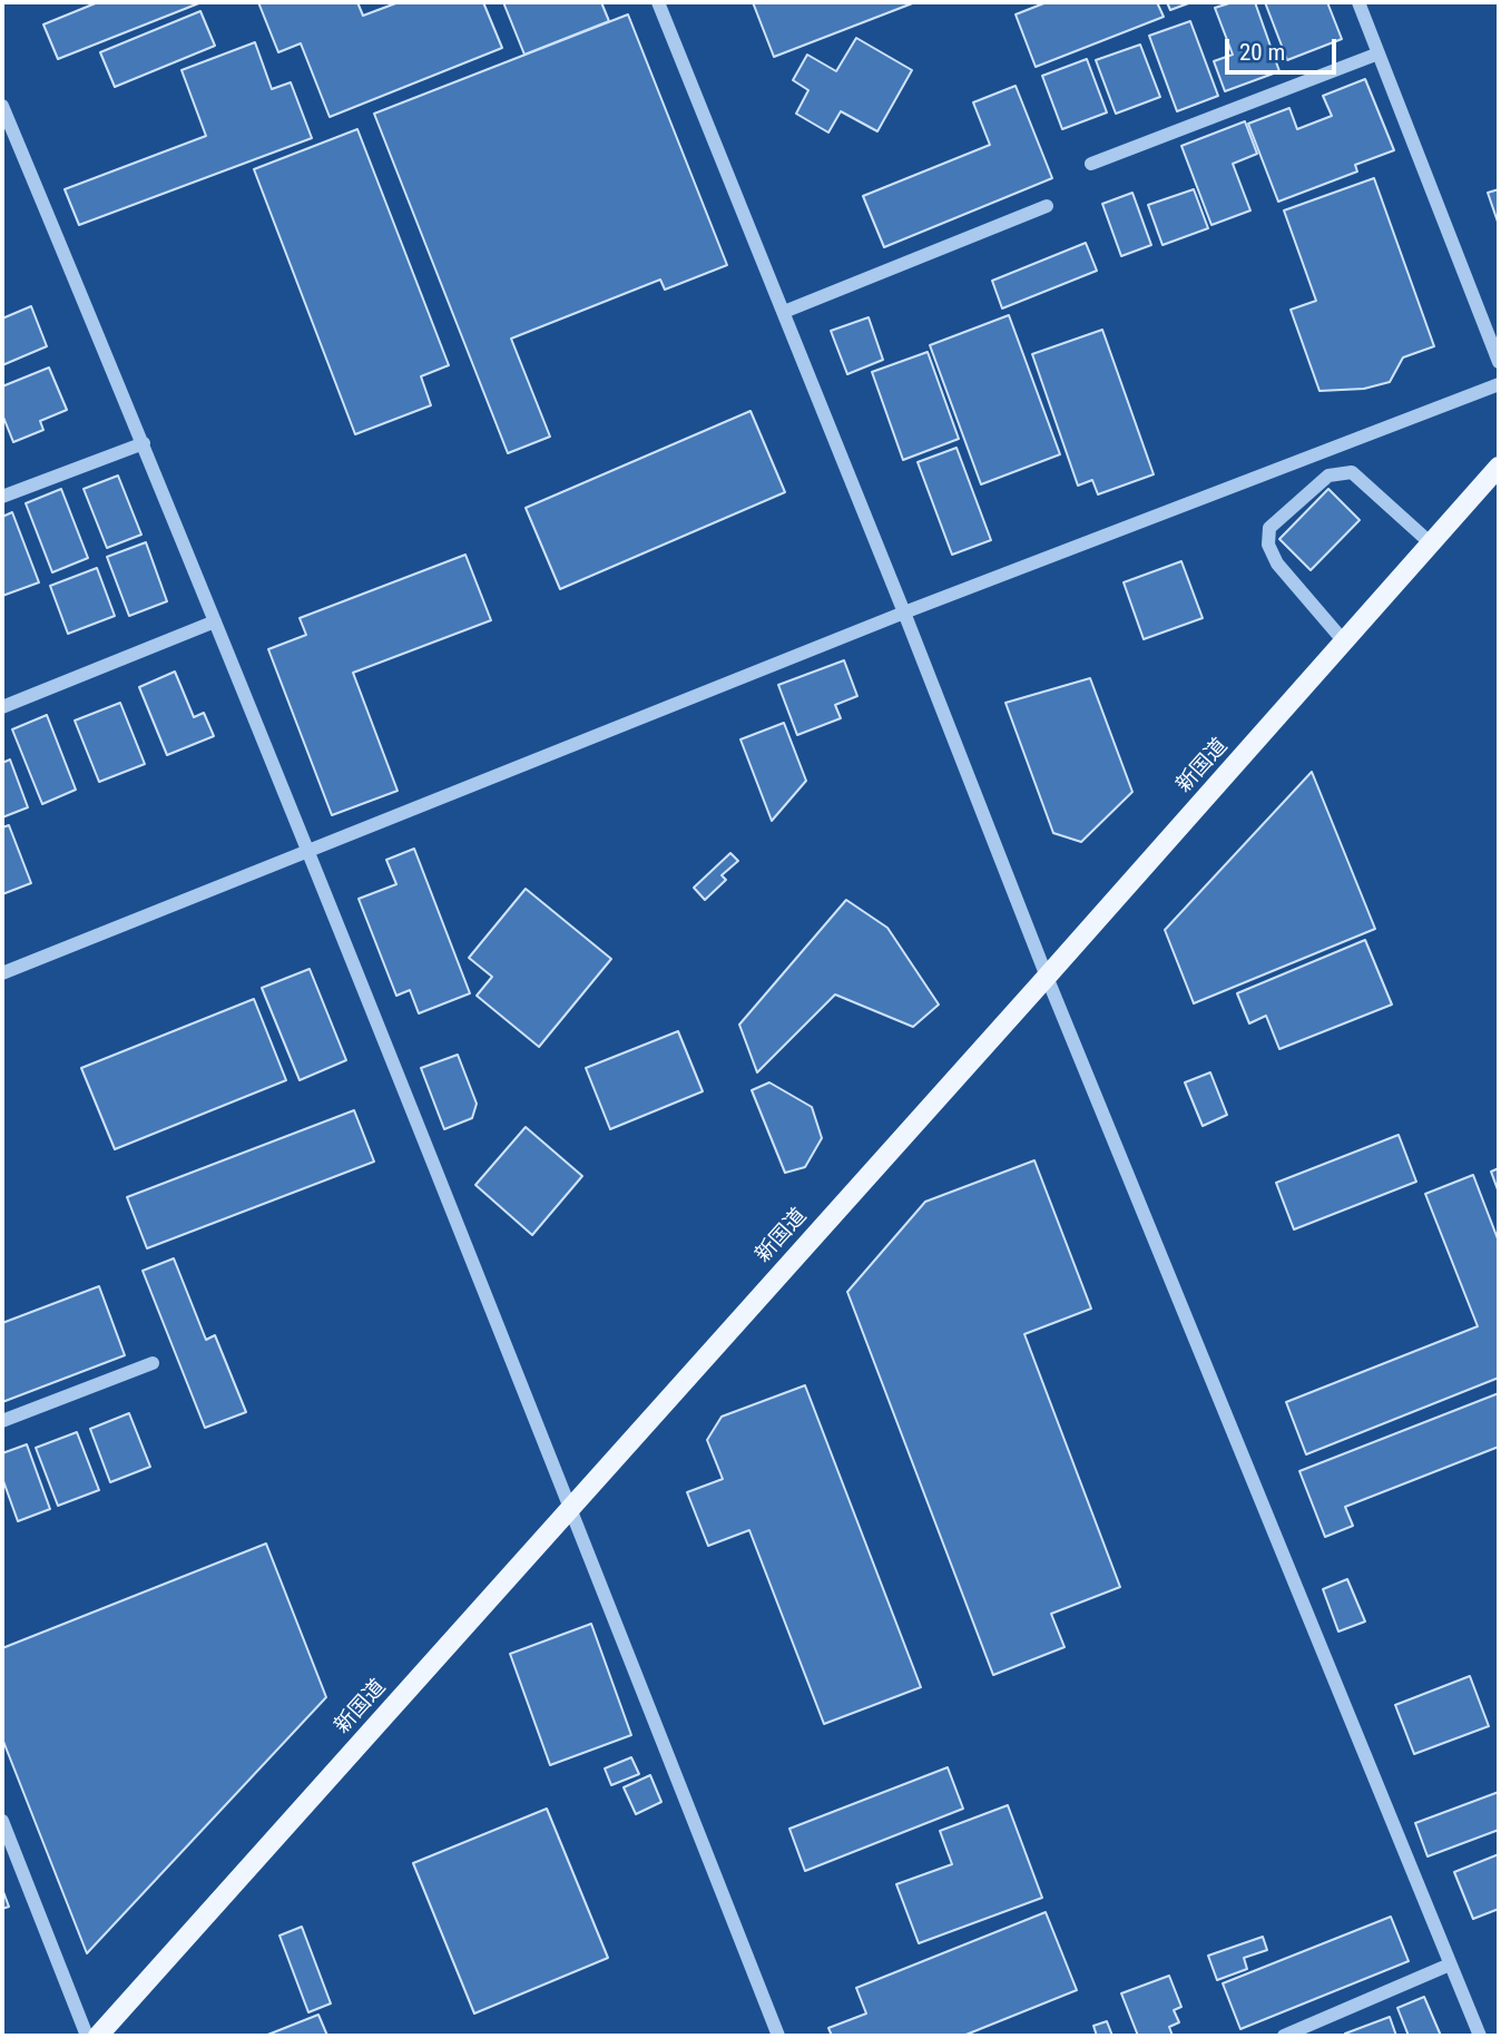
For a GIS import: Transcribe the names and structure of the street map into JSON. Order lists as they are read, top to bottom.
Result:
{
  "streets": {
    "main road": ["新国道"]
  },
  "scale_bar": "20 m"
}
